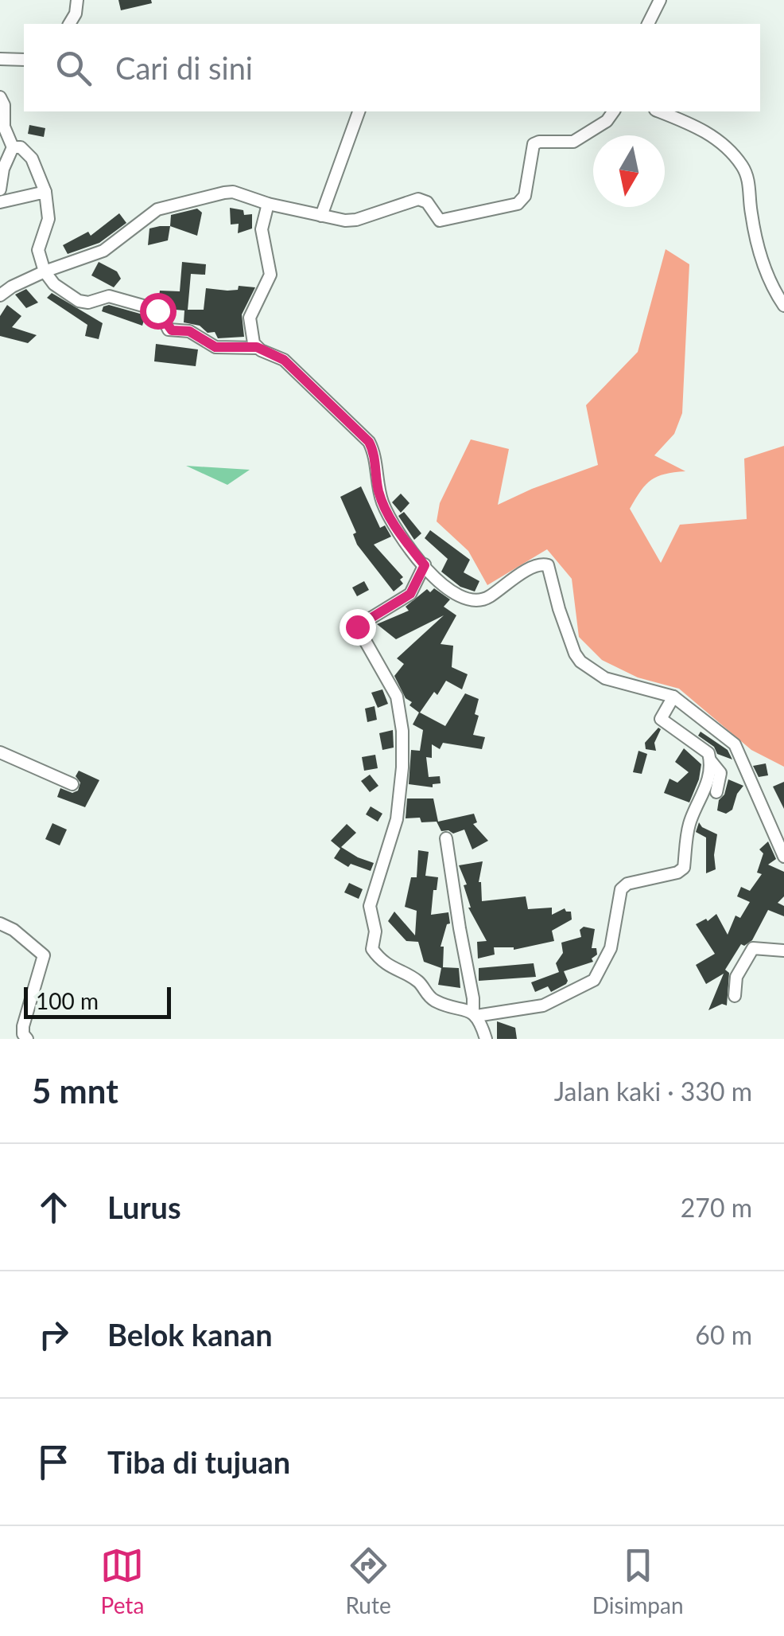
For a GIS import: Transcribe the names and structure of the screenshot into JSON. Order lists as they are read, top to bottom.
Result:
{
  "scale_bar": "100 m",
  "north": "bottom",
  "page": {
    "search": "Cari di sini",
    "scale": "100 m",
    "heading": ["5 mnt", "Jalan kaki · 330 m"],
    "list": [
      ["Lurus", "270 m"],
      ["Belok kanan", "60 m"],
      "Tiba di tujuan"
    ],
    "nav": ["Peta", "Rute", "Disimpan"]
  }
}
